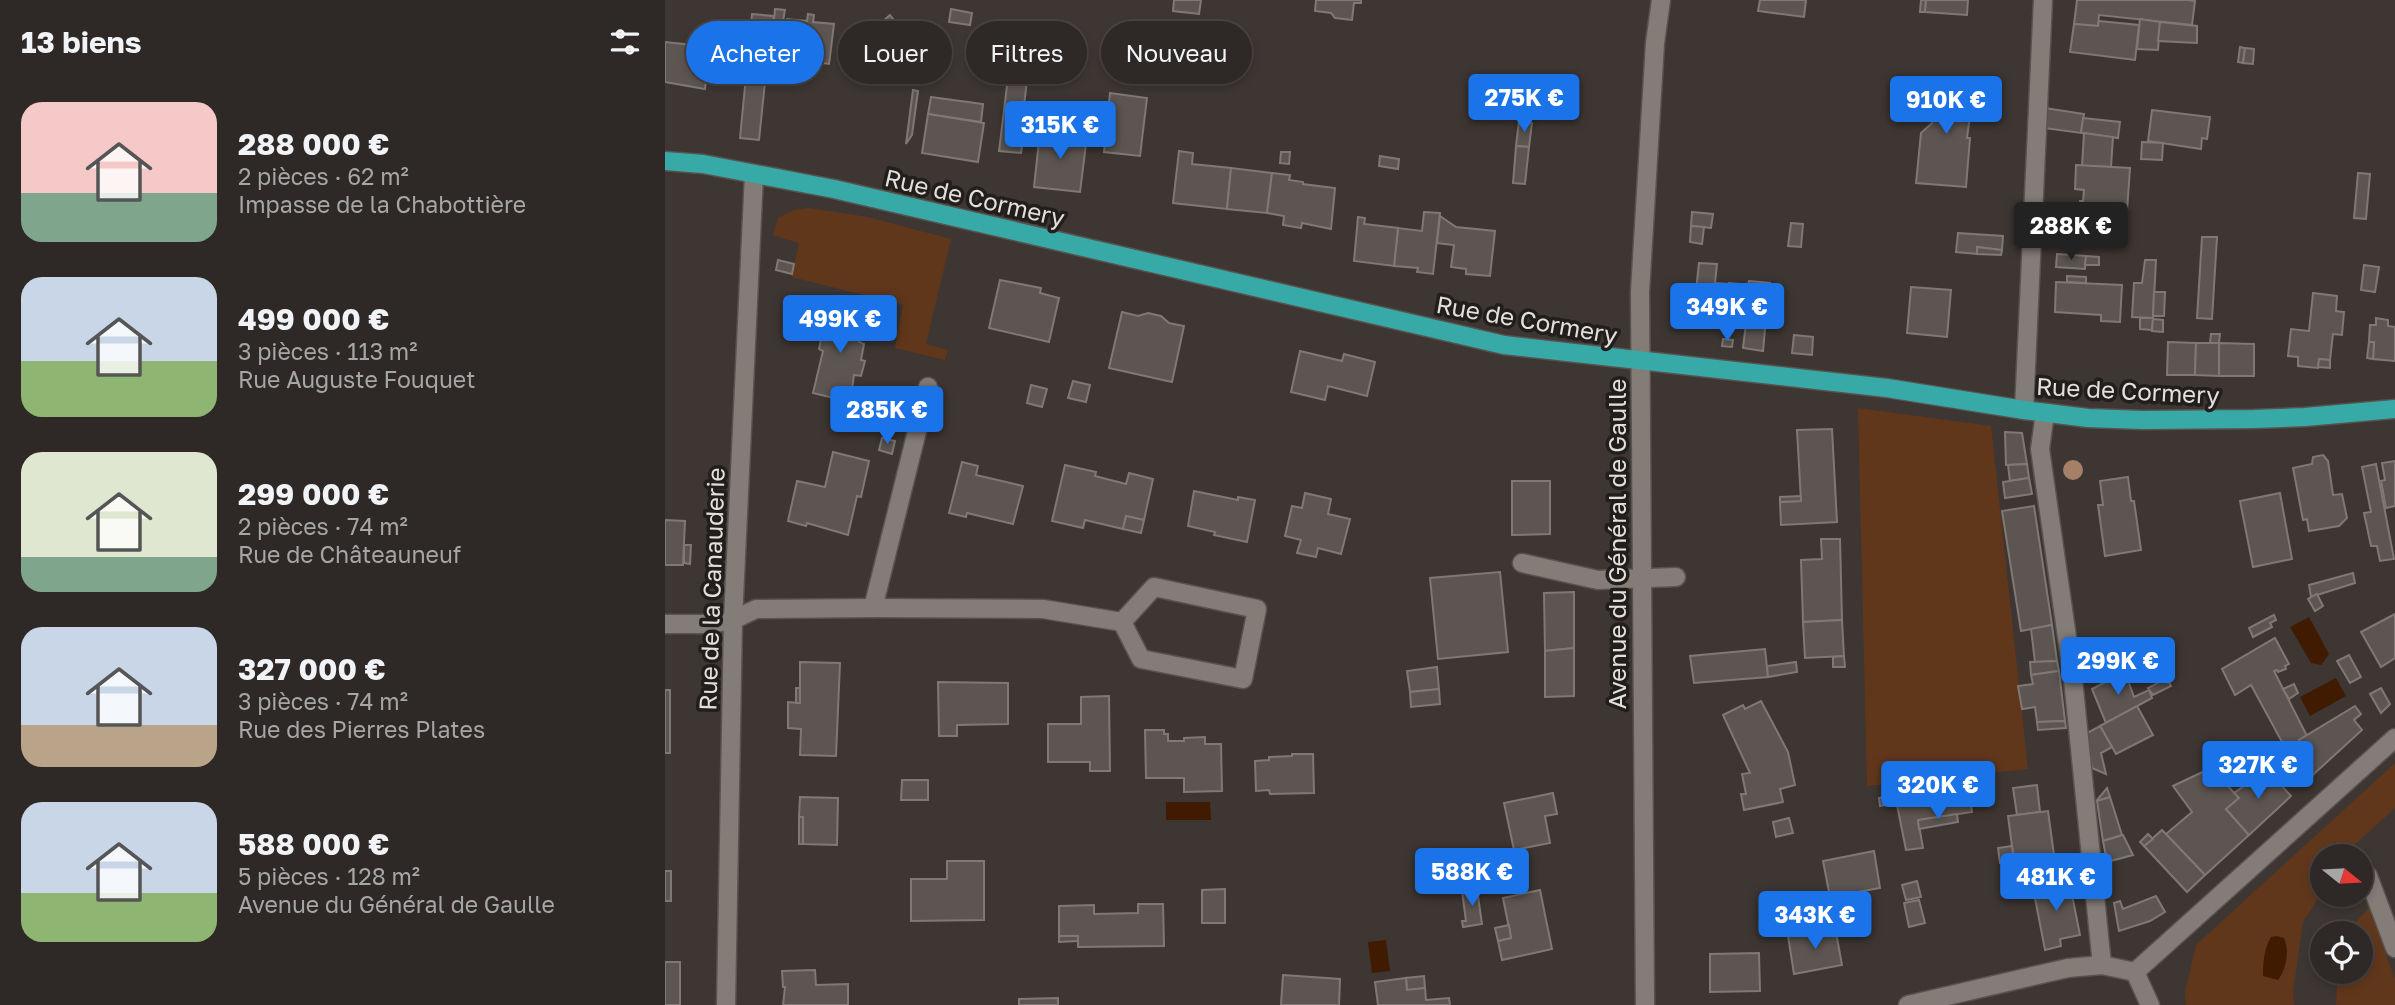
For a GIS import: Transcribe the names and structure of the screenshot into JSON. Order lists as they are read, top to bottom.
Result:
{
  "streets": {
    "main road": ["Rue de Cormery"],
    "street": ["Avenue du Général de Gaulle", "Rue de la Canauderie"]
  },
  "crossings": [
    ["Rue de Cormery", "Avenue du Général de Gaulle"],
    ["Rue de Cormery", "Rue de la Canauderie"]
  ],
  "north": "right",
  "page": {
    "heading": "13 biens",
    "chip": [
      "Acheter",
      "Louer",
      "Filtres",
      "Nouveau"
    ],
    "price": [
      "275K €",
      "910K €",
      "315K €",
      "288K €",
      "349K €",
      "499K €",
      "285K €",
      "299K €",
      "327K €",
      "320K €",
      "588K €",
      "481K €",
      "343K €"
    ],
    "list": [
      {
        "name": "288 000 €",
        "note": "2 pièces · 62 m² · Impasse de la Chabottière"
      },
      {
        "name": "499 000 €",
        "note": "3 pièces · 113 m² · Rue Auguste Fouquet"
      },
      {
        "name": "299 000 €",
        "note": "2 pièces · 74 m² · Rue de Châteauneuf"
      },
      {
        "name": "327 000 €",
        "note": "3 pièces · 74 m² · Rue des Pierres Plates"
      },
      {
        "name": "588 000 €",
        "note": "5 pièces · 128 m² · Avenue du Général de Gaulle"
      }
    ]
  }
}
